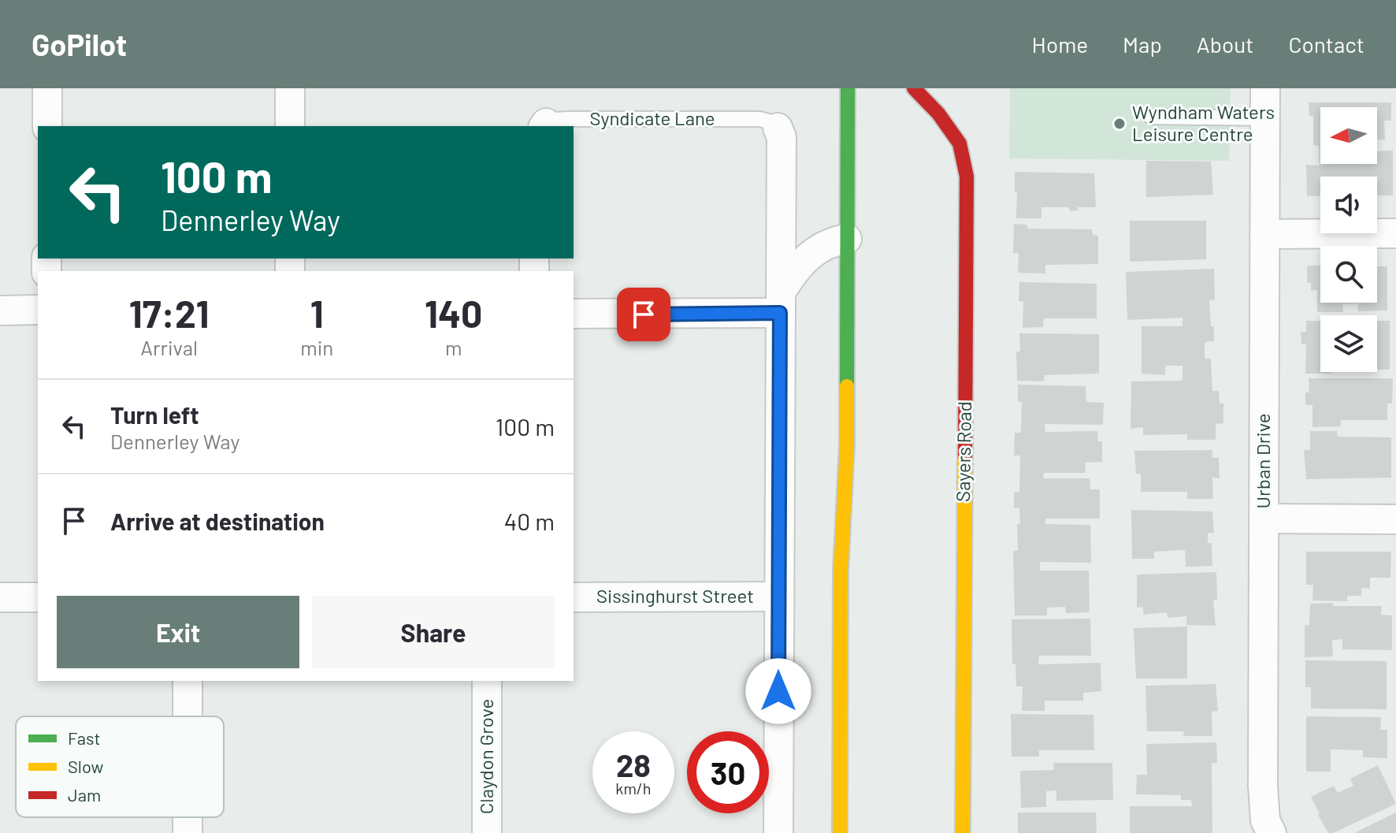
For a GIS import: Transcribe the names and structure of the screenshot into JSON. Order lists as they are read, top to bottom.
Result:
{
  "streets": {
    "main road": ["Sayers Road"],
    "street": ["Urban Drive", "Sissinghurst Street", "Claydon Grove"],
    "lane": ["Syndicate Lane"]
  },
  "places": ["Wyndham Waters Leisure Centre"],
  "legend": ["Fast", "Slow", "Jam"],
  "north": "left",
  "page": {
    "header": "GoPilot",
    "nav": [
      "Home",
      "Map",
      "About",
      "Contact"
    ],
    "turn": ["100 m", "Dennerley Way"],
    "eta": [
      "17:21",
      "Arrival",
      "1",
      "min",
      "140",
      "m"
    ],
    "list": [
      {
        "name": "Turn left",
        "note": "Dennerley Way",
        "value": "100 m"
      },
      {
        "name": "Arrive at destination",
        "value": "40 m"
      }
    ],
    "buttons": ["Exit", "Share"],
    "speed": "28 km/h",
    "limit": "30"
  }
}
